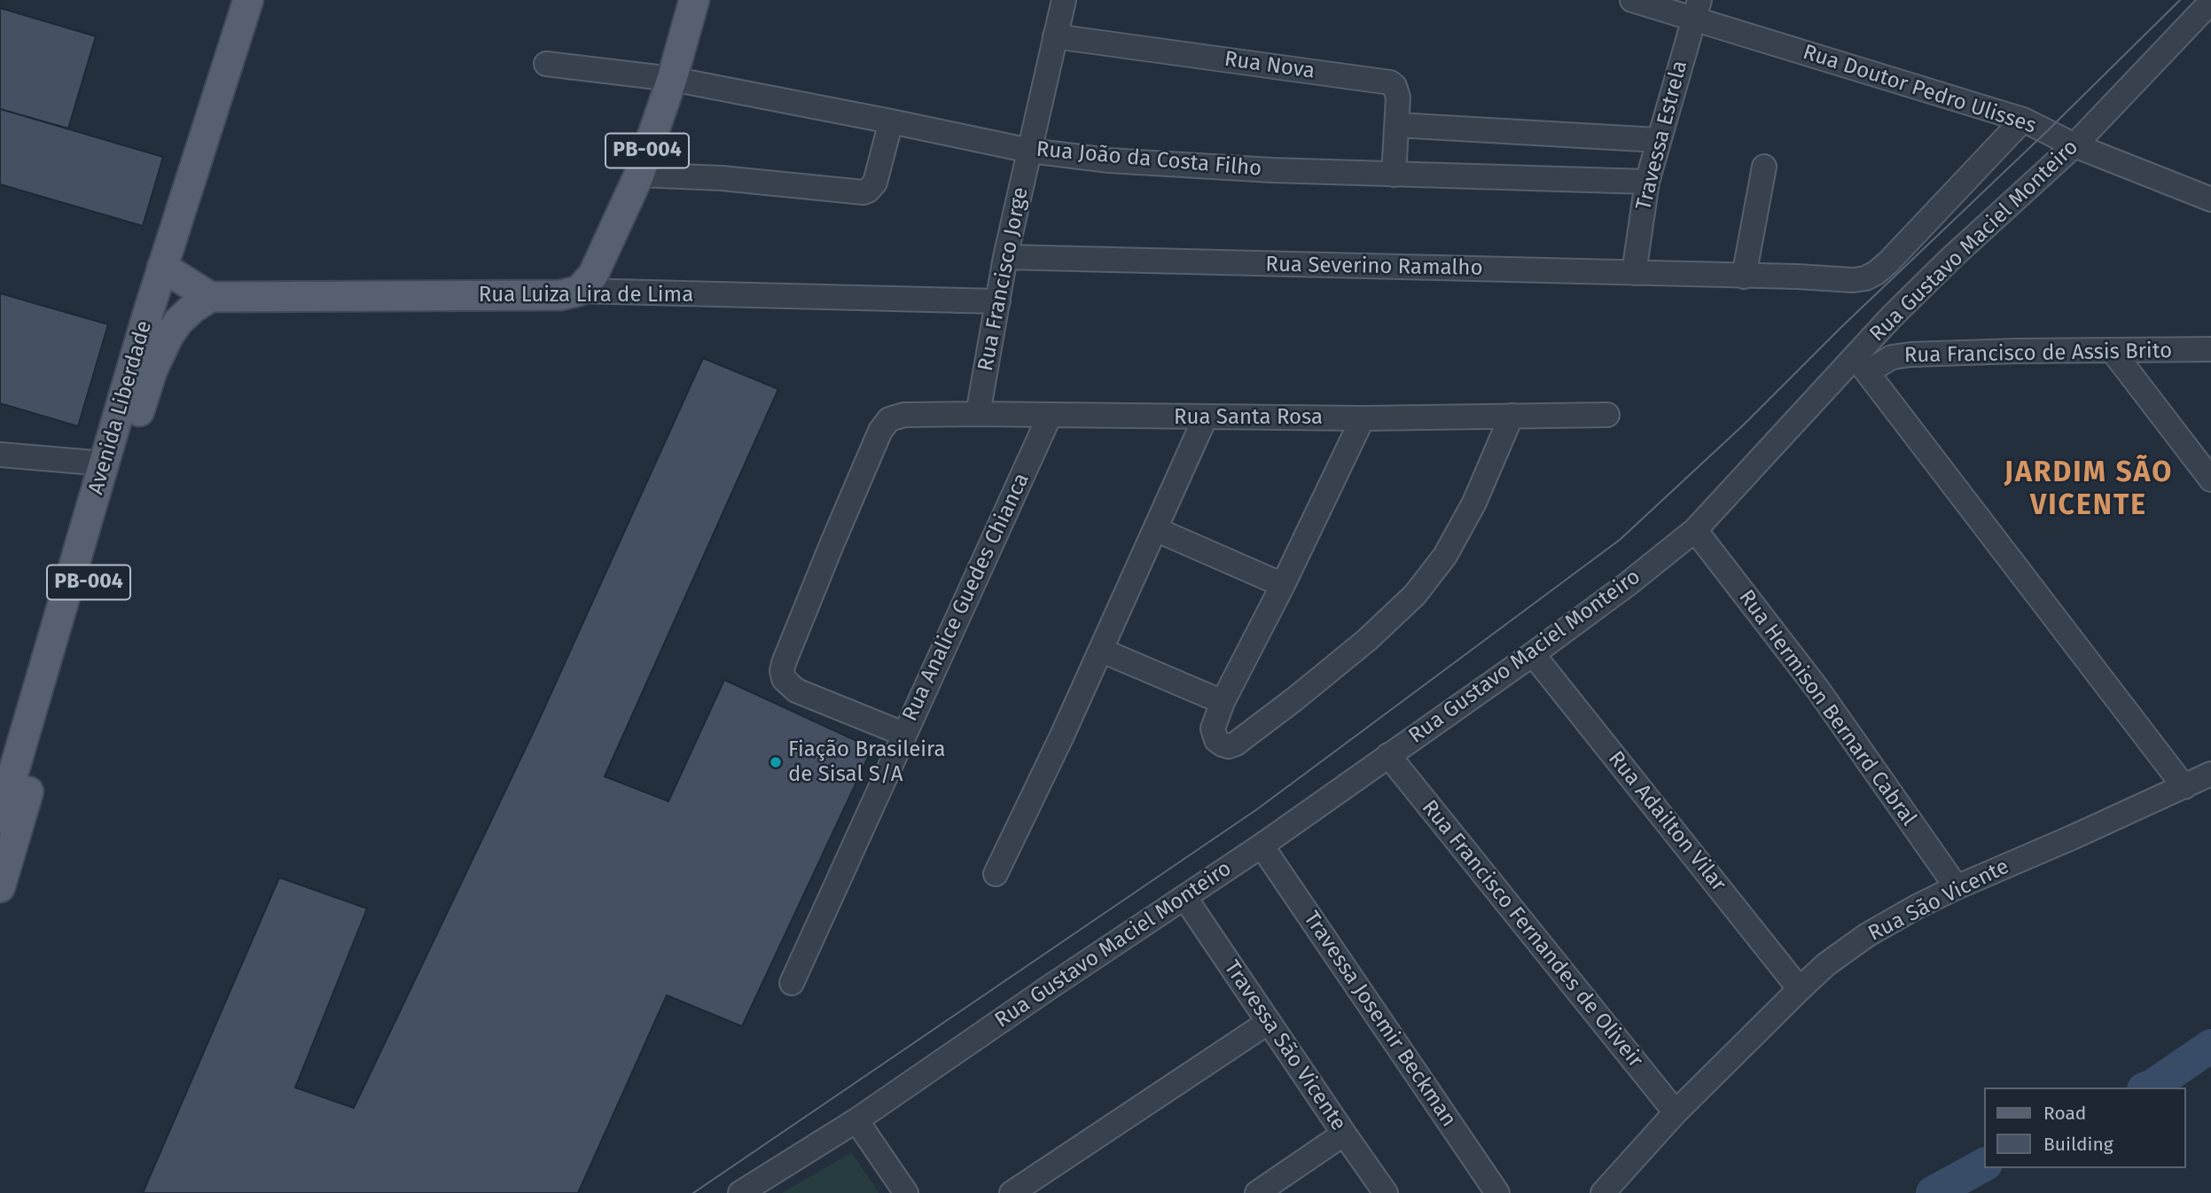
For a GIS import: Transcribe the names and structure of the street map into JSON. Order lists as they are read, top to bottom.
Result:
{
  "streets": {
    "main road": ["PB-004", "Rua Luiza Lira de Lima", "Avenida Liberdade"],
    "street": [
      "Rua Nova",
      "Rua Doutor Pedro Ulisses",
      "Travessa Estrela",
      "Rua João da Costa Filho",
      "Rua Gustavo Maciel Monteiro",
      "Rua Severino Ramalho",
      "Rua Francisco Jorge",
      "Rua Francisco de Assis Brito",
      "Rua Santa Rosa",
      "Rua Analice Guedes Chianca",
      "Rua Hermison Bernard Cabral",
      "Rua Adailton Vilar",
      "Rua São Vicente",
      "Rua Francisco Fernandes de Oliveir",
      "Travessa Josemir Beckman",
      "Travessa São Vicente"
    ]
  },
  "crossings": [
    ["Rua Nova", "Rua João da Costa Filho"],
    ["Rua Nova", "Rua Francisco Jorge"],
    ["Rua Doutor Pedro Ulisses", "Travessa Estrela"],
    ["Rua Doutor Pedro Ulisses", "Rua Gustavo Maciel Monteiro"],
    ["Rua Doutor Pedro Ulisses", "Rua Severino Ramalho"],
    ["Travessa Estrela", "Rua João da Costa Filho"],
    ["Travessa Estrela", "Rua Severino Ramalho"],
    ["PB-004", "Rua João da Costa Filho"],
    ["PB-004", "Rua Luiza Lira de Lima"],
    ["Rua João da Costa Filho", "Rua Francisco Jorge"],
    ["Rua Gustavo Maciel Monteiro", "Rua Francisco de Assis Brito"],
    ["Rua Gustavo Maciel Monteiro", "Rua Hermison Bernard Cabral"],
    ["Rua Gustavo Maciel Monteiro", "Rua Adailton Vilar"],
    ["Rua Gustavo Maciel Monteiro", "Rua Francisco Fernandes de Oliveir"],
    ["Rua Gustavo Maciel Monteiro", "Travessa Josemir Beckman"],
    ["Rua Gustavo Maciel Monteiro", "Travessa São Vicente"],
    ["Rua Severino Ramalho", "Rua Francisco Jorge"],
    ["Rua Francisco Jorge", "Rua Luiza Lira de Lima"],
    ["Rua Francisco Jorge", "Rua Santa Rosa"],
    ["Rua Luiza Lira de Lima", "Avenida Liberdade"],
    ["Rua Santa Rosa", "Rua Analice Guedes Chianca"],
    ["Rua Hermison Bernard Cabral", "Rua São Vicente"],
    ["Rua Adailton Vilar", "Rua São Vicente"],
    ["Rua São Vicente", "Rua Francisco Fernandes de Oliveir"]
  ],
  "districts": ["JARDIM SÃO VICENTE"],
  "places": ["Fiação Brasileira de Sisal S/A"],
  "legend": ["Road", "Building"]
}
